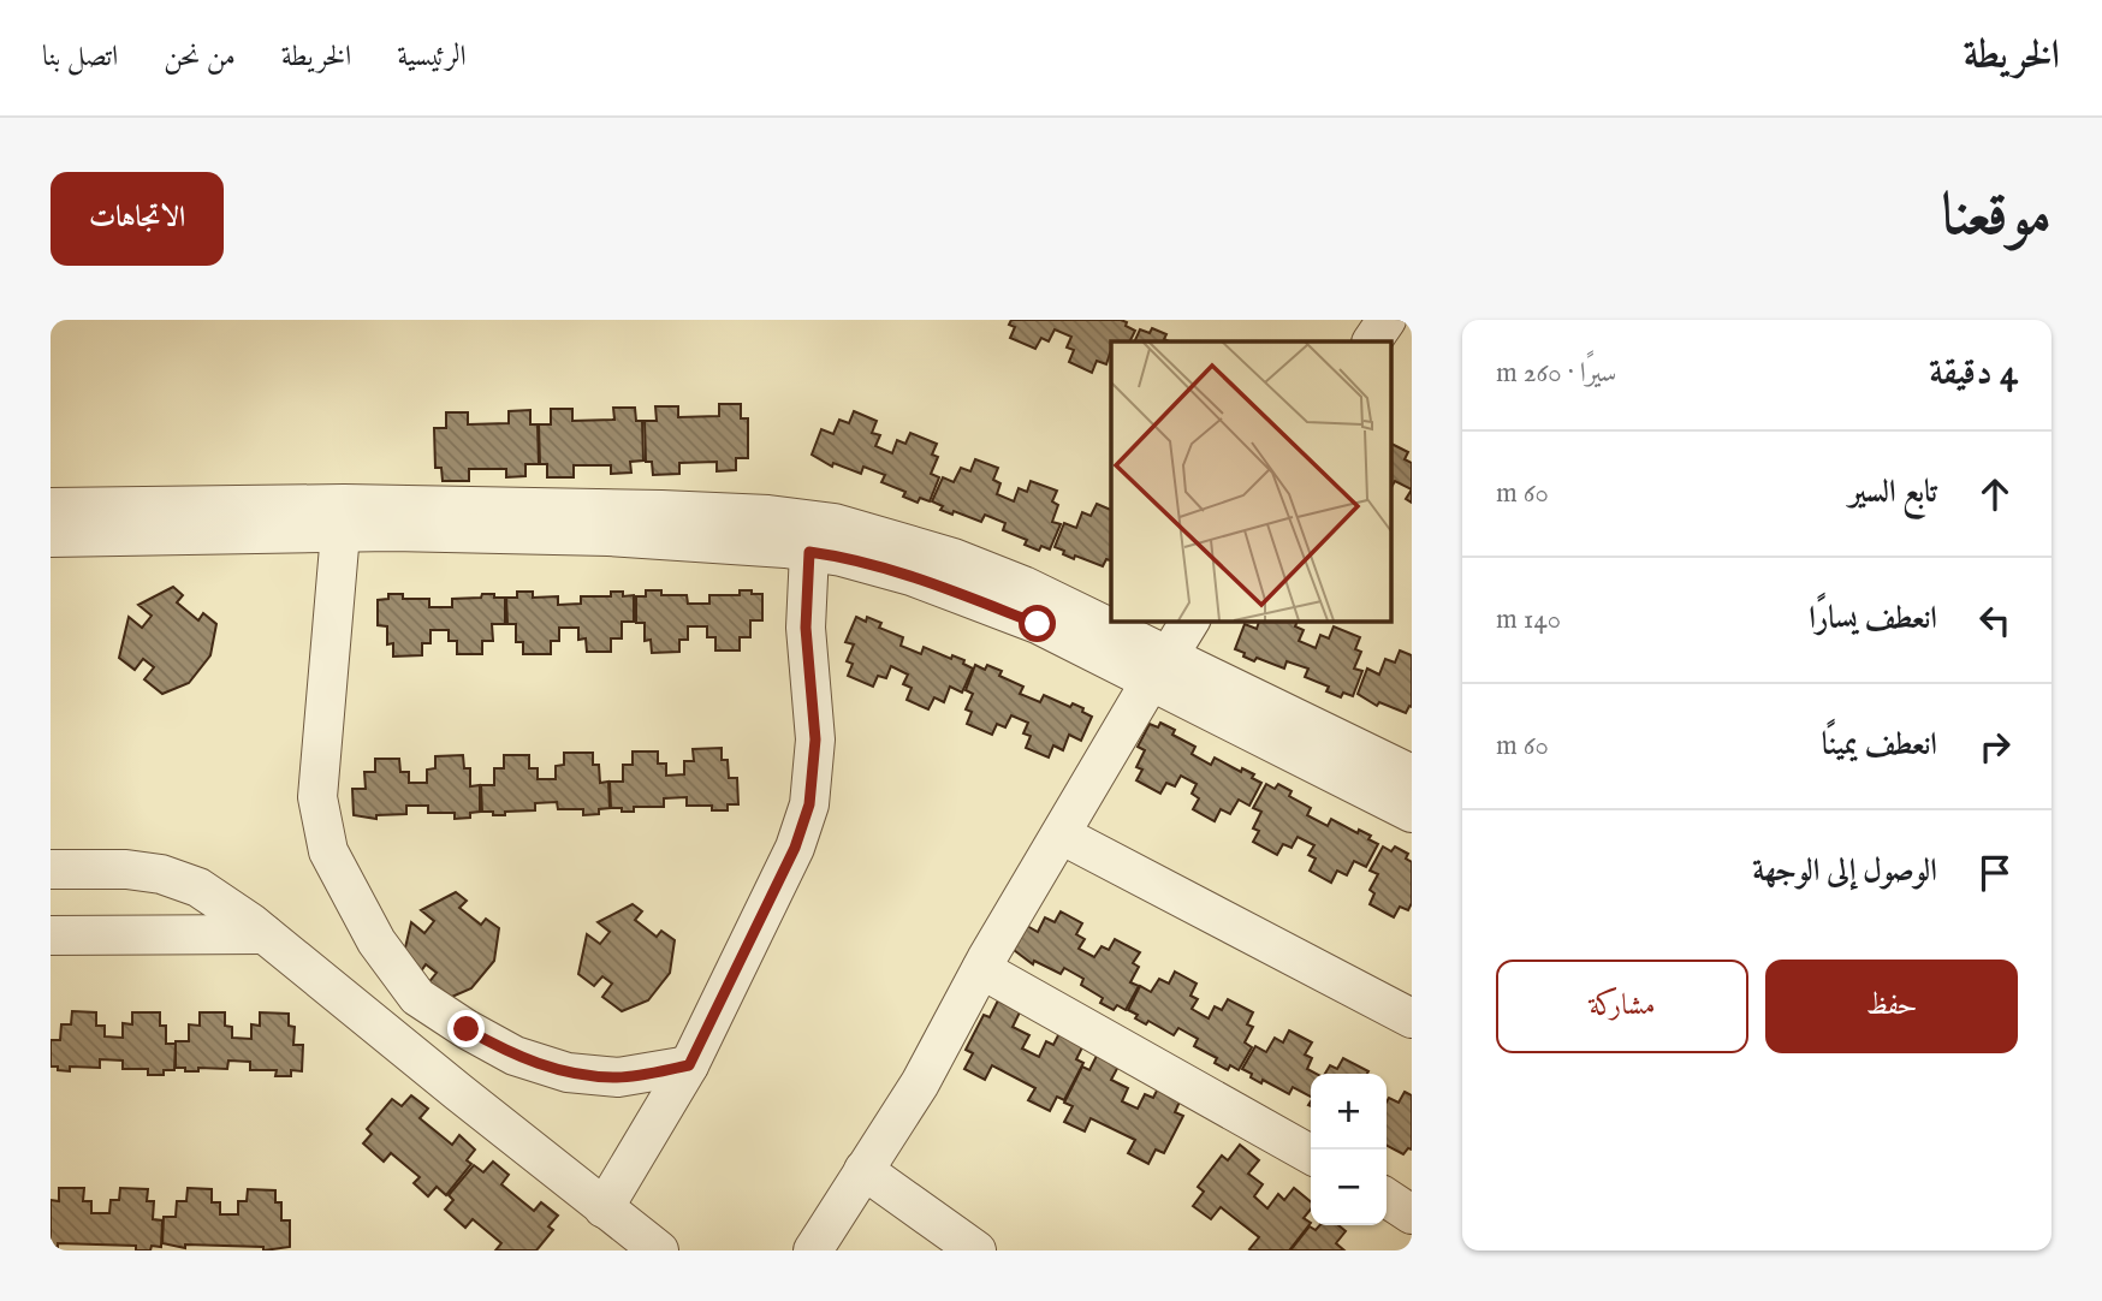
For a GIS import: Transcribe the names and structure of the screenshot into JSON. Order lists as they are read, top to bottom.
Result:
{
  "page": {
    "header": "الخريطة",
    "nav": [
      "الرئيسية",
      "الخريطة",
      "من نحن",
      "اتصل بنا"
    ],
    "title": "موقعنا",
    "buttons": [
      "الاتجاهات",
      ["حفظ", "مشاركة"]
    ],
    "heading": ["4 دقيقة", "سيرًا · 260 m"],
    "list": [
      ["تابع السير", "60 m"],
      ["انعطف يسارًا", "140 m"],
      ["انعطف يمينًا", "60 m"],
      "الوصول إلى الوجهة"
    ],
    "map_buttons": ["+", "−"]
  }
}
